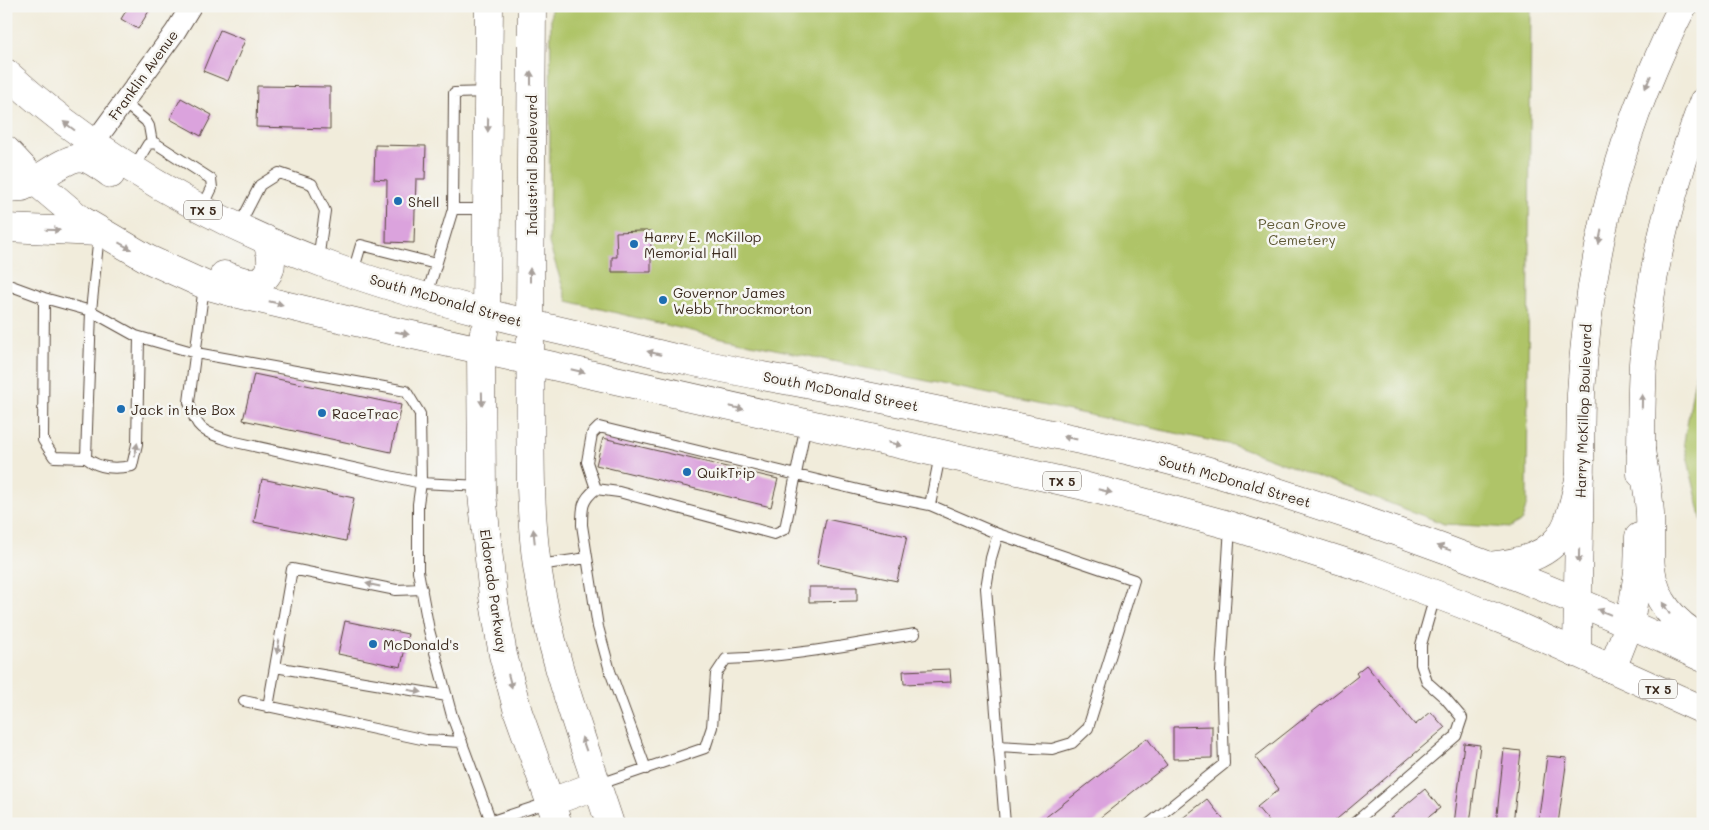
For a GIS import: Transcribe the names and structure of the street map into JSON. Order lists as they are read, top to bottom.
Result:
{
  "streets": {
    "main road": [
      "Industrial Boulevard",
      "TX 5",
      "South McDonald Street",
      "Harry McKillop Boulevard",
      "Eldorado Parkway"
    ],
    "street": ["Franklin Avenue"]
  },
  "crossings": [
    ["Franklin Avenue", "South McDonald Street"],
    ["Industrial Boulevard", "TX 5"],
    ["Industrial Boulevard", "South McDonald Street"],
    ["TX 5", "Harry McKillop Boulevard"],
    ["TX 5", "Eldorado Parkway"],
    ["South McDonald Street", "Harry McKillop Boulevard"],
    ["South McDonald Street", "Eldorado Parkway"]
  ],
  "parks": ["Pecan Grove Cemetery"],
  "places": [
    "Shell",
    "Harry E. McKillop Memorial Hall",
    "Governor James Webb Throckmorton",
    "Jack in the Box",
    "RaceTrac",
    "QuikTrip",
    "McDonald's"
  ]
}
